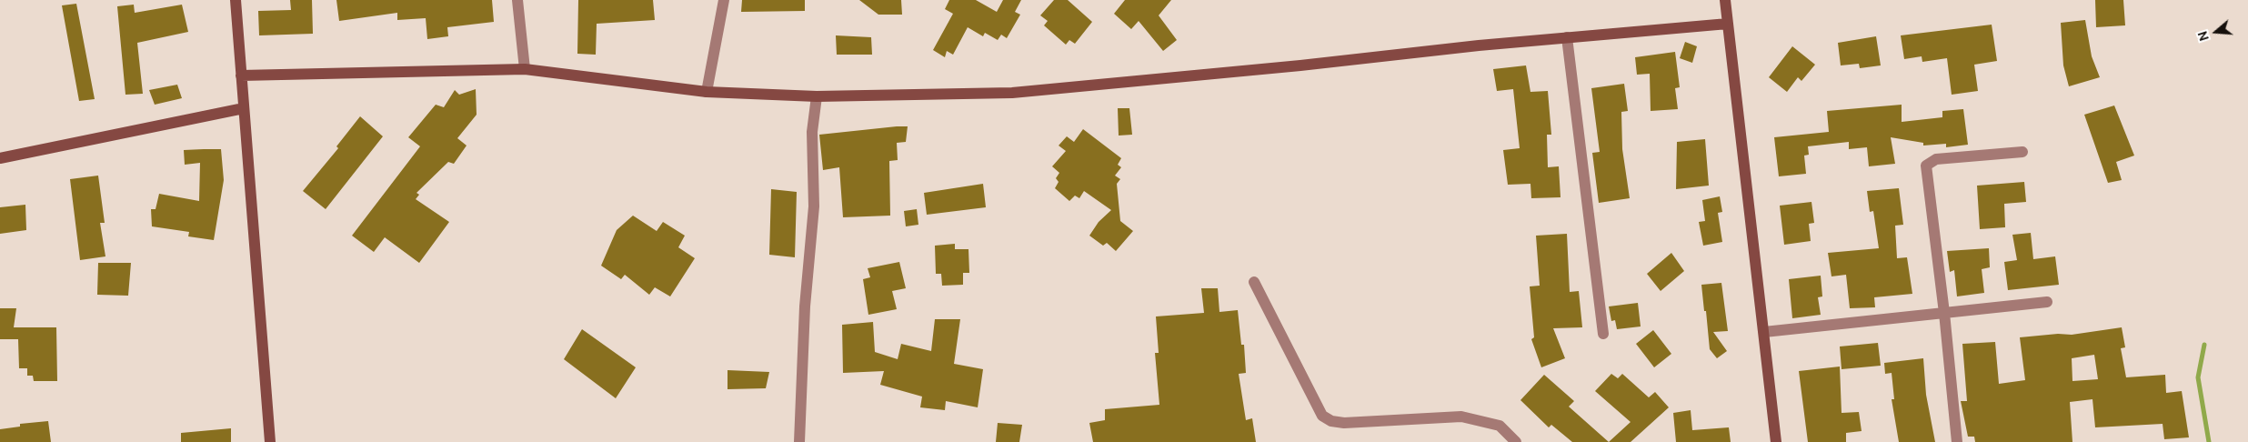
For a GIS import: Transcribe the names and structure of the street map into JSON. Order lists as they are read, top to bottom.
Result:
{
  "north": "left"
}
